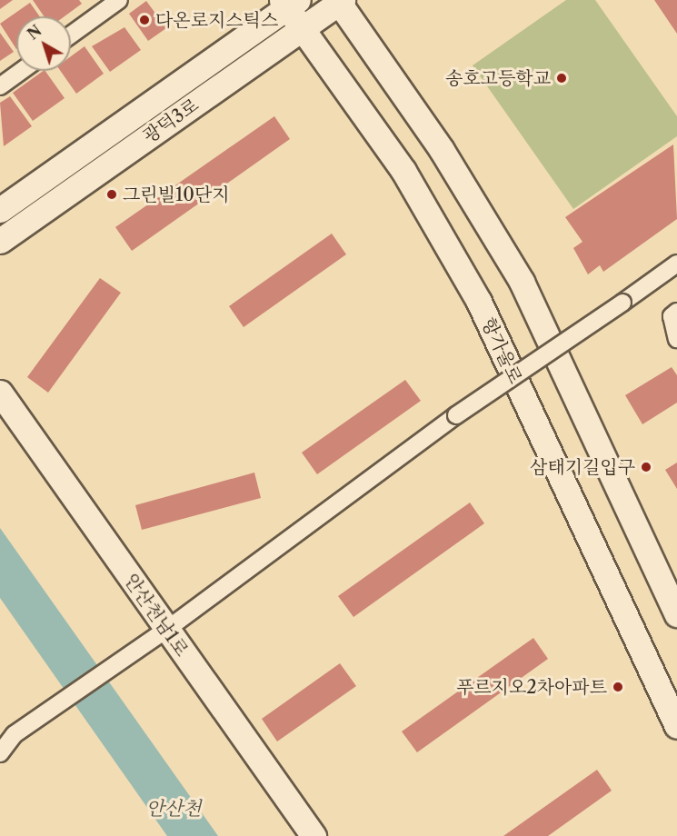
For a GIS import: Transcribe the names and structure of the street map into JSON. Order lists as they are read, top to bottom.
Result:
{
  "streets": {
    "main road": ["광덕3로", "항가울로", "안산천남1로"]
  },
  "crossings": [
    ["광덕3로", "항가울로"]
  ],
  "water": ["안산천"],
  "places": [
    "다온로지스틱스",
    "송호고등학교",
    "그린빌10단지",
    "삼태기길입구",
    "푸르지오2차아파트"
  ],
  "north": "top left"
}
